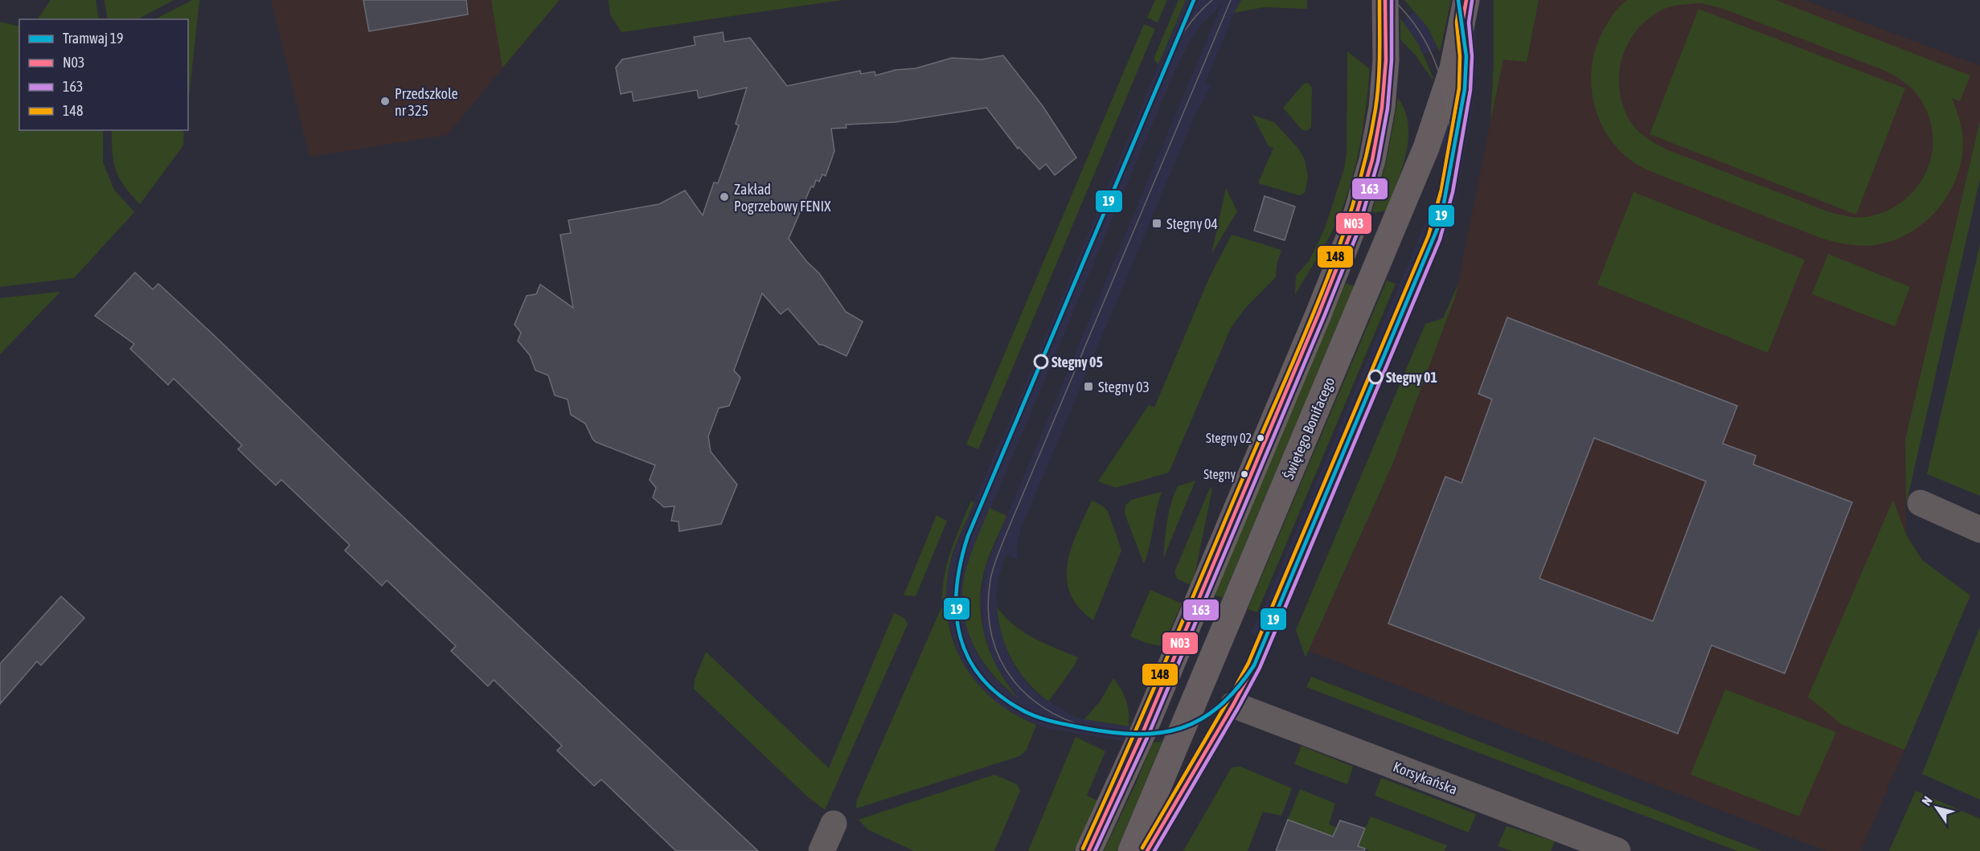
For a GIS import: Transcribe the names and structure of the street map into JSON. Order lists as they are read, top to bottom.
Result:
{
  "streets": {
    "street": ["Świętego Bonifacego", "Korsykańska"]
  },
  "places": {
    "other": [
      "Przedszkole nr 325",
      "Zakład Pogrzebowy FENIX",
      "Stegny 05",
      "Stegny 01",
      "Stegny 02",
      "Stegny"
    ],
    "transit": ["Stegny 04", "Stegny 03"]
  },
  "lines": [
    "tram line 19",
    "transit line N03",
    "transit line 163",
    "transit line 148"
  ],
  "legend": [
    "Tramwaj 19",
    "N03",
    "163",
    "148"
  ],
  "north": "top left"
}
